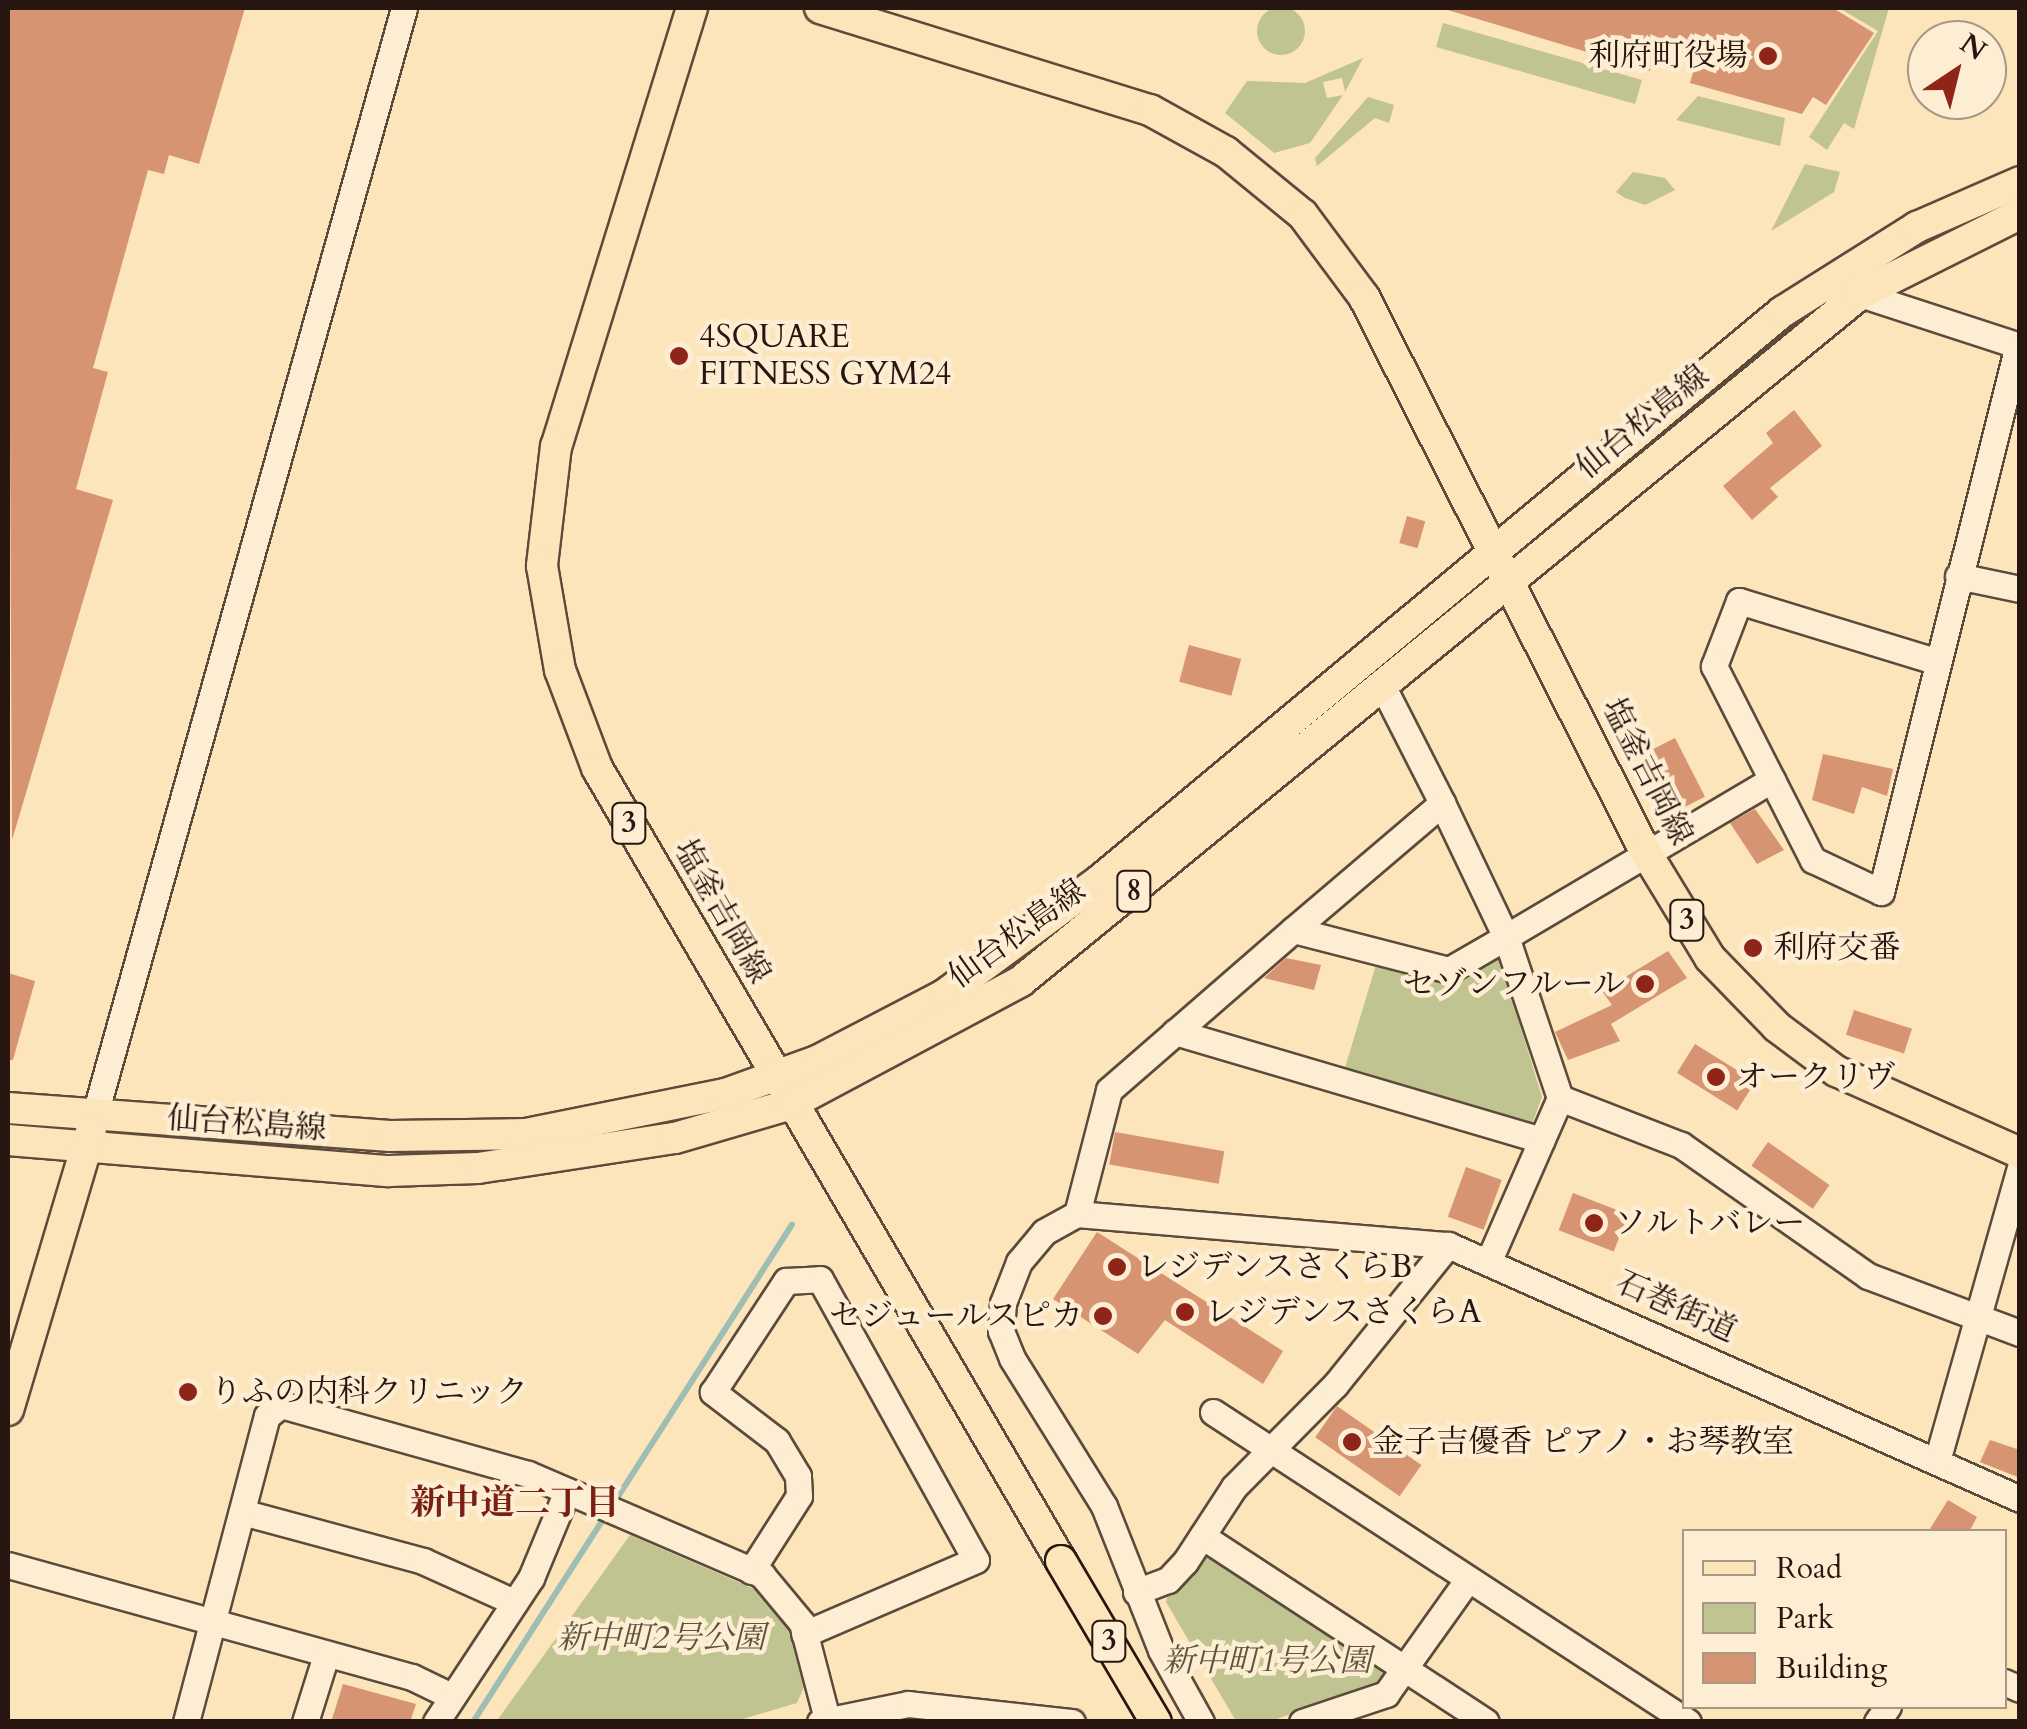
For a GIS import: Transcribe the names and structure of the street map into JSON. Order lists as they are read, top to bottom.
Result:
{
  "streets": {
    "main road": [
      "仙台松島線",
      "塩釜吉岡線",
      "3",
      "8"
    ],
    "street": ["石巻街道"]
  },
  "crossings": [
    ["仙台松島線", "塩釜吉岡線"],
    ["仙台松島線", "8"]
  ],
  "districts": ["新中道二丁目"],
  "parks": ["新中町2号公園", "新中町1号公園"],
  "places": [
    "利府町役場",
    "4SQUARE FITNESS GYM24",
    "利府交番",
    "セゾンフルール",
    "オークリヴ",
    "ソルトバレー",
    "レジデンスさくらB",
    "レジデンスさくらA",
    "セジュールスピカ",
    "りふの内科クリニック",
    "金子吉優香 ピアノ・お琴教室"
  ],
  "legend": ["Road", "Park", "Building"],
  "north": "top right"
}
